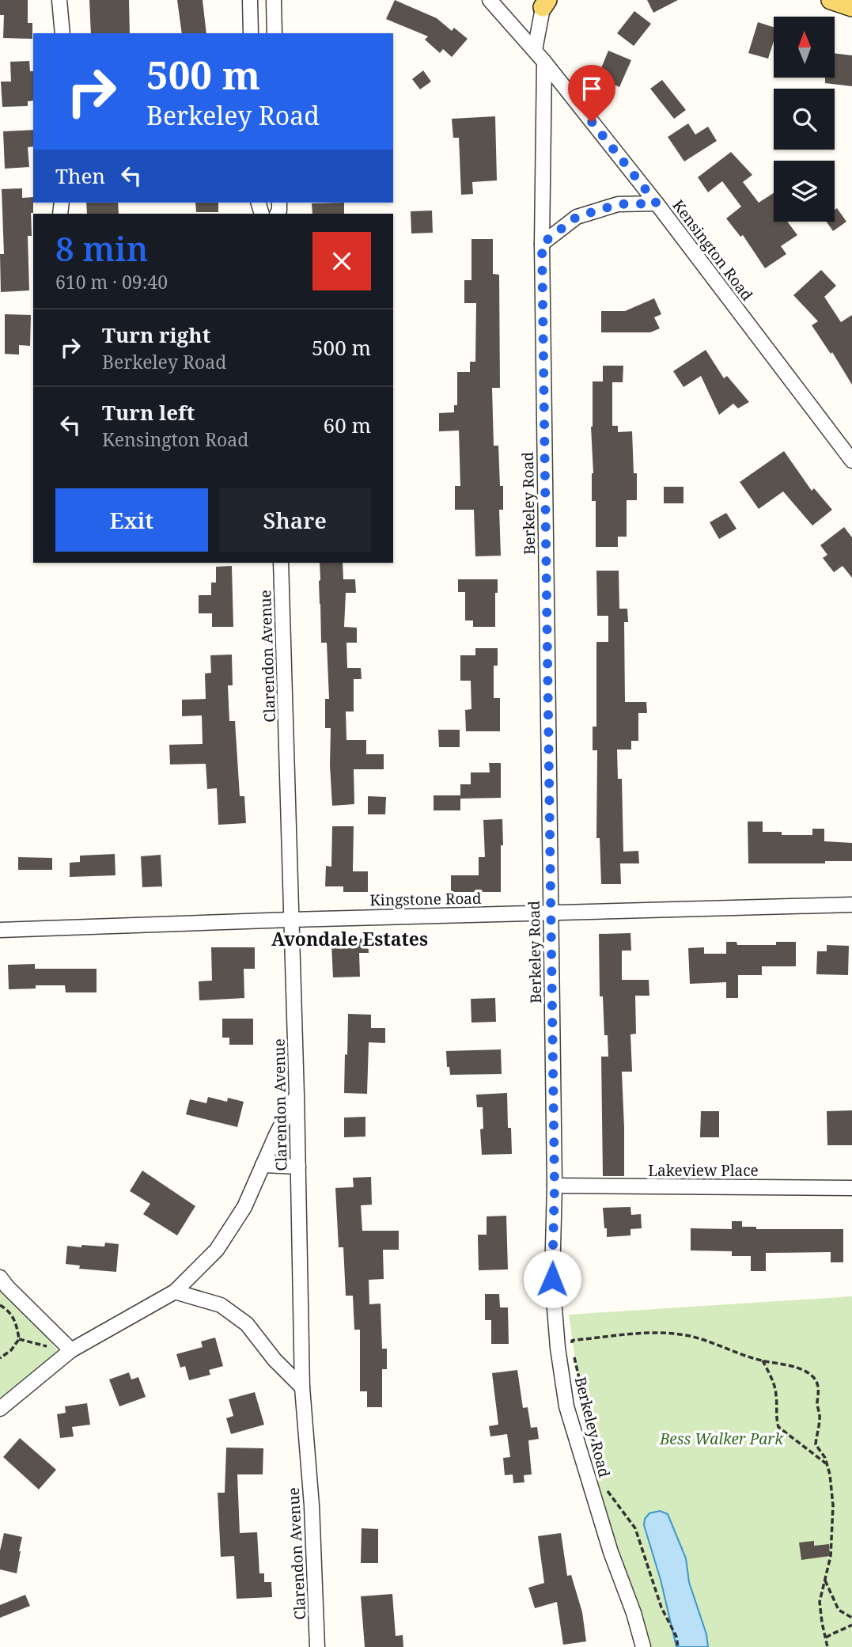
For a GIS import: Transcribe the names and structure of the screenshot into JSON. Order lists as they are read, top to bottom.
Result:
{
  "streets": {
    "street": [
      "Kensington Road",
      "Berkeley Road",
      "Clarendon Avenue",
      "Kingstone Road",
      "Lakeview Place"
    ]
  },
  "crossings": [
    ["Kensington Road", "Berkeley Road"],
    ["Berkeley Road", "Kingstone Road"],
    ["Berkeley Road", "Lakeview Place"],
    ["Clarendon Avenue", "Kingstone Road"]
  ],
  "districts": ["Avondale Estates"],
  "parks": ["Bess Walker Park"],
  "north": "top",
  "page": {
    "turn": ["500 m", "Berkeley Road"],
    "then": "Then",
    "heading": ["8 min", "610 m · 09:40"],
    "list": [
      {
        "name": "Turn right",
        "note": "Berkeley Road",
        "value": "500 m"
      },
      {
        "name": "Turn left",
        "note": "Kensington Road",
        "value": "60 m"
      }
    ],
    "buttons": ["Exit", "Share"]
  }
}
